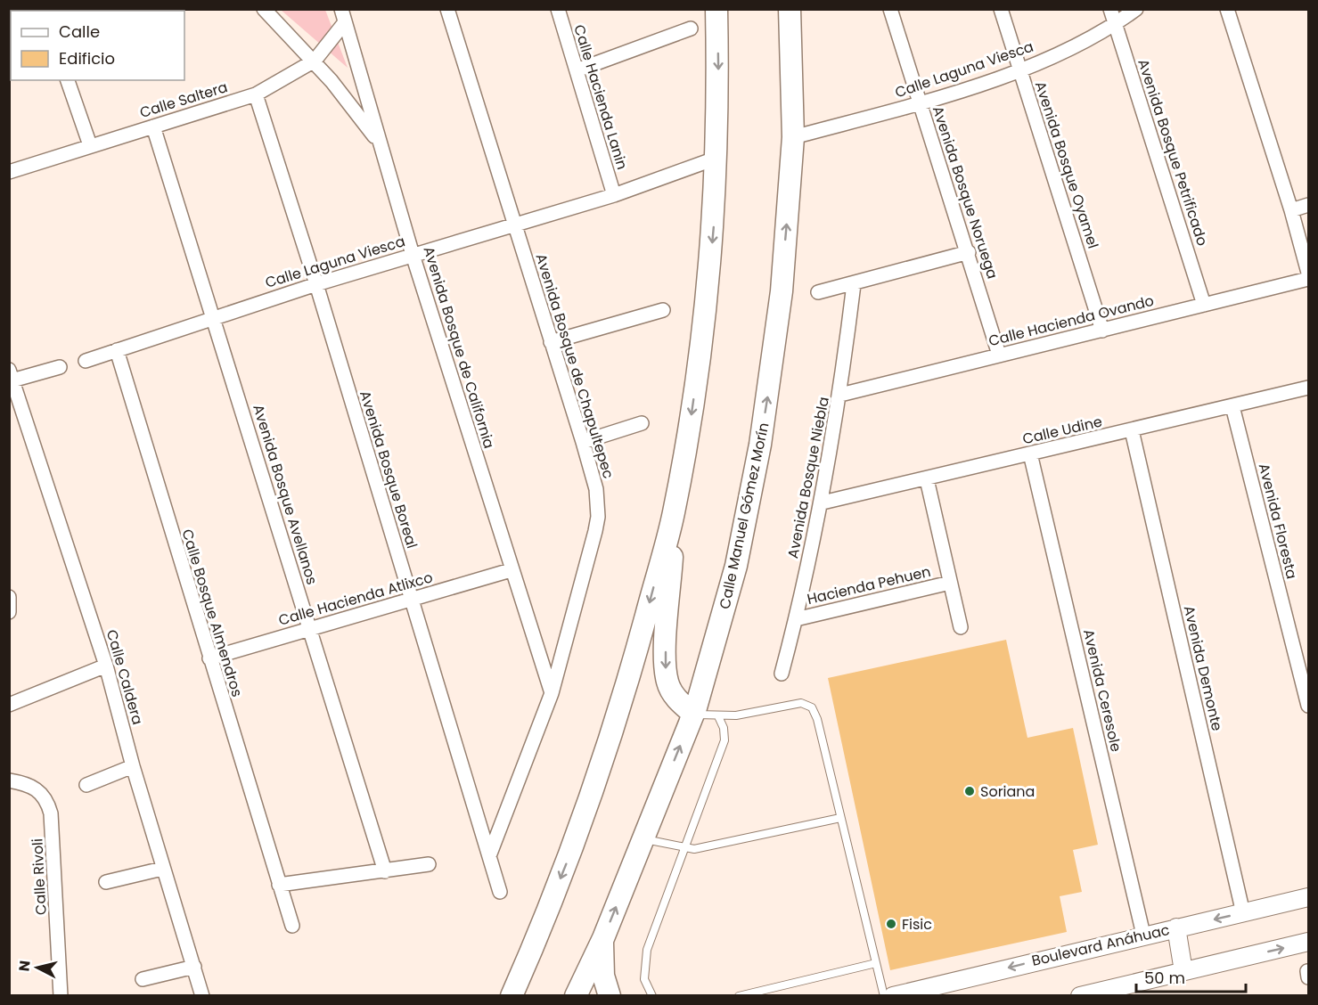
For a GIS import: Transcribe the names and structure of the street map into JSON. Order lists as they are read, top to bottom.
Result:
{
  "streets": {
    "main road": ["Calle Manuel Gómez Morín"],
    "street": [
      "Calle Laguna Viesca",
      "Calle Hacienda Lanin",
      "Calle Saltera",
      "Avenida Bosque Petrificado",
      "Avenida Bosque Oyamel",
      "Avenida Bosque Noruega",
      "Calle Hacienda Ovando",
      "Avenida Bosque de California",
      "Avenida Bosque de Chapultepec",
      "Calle Udine",
      "Avenida Bosque Boreal",
      "Avenida Bosque Niebla",
      "Avenida Bosque Avellanos",
      "Avenida Floresta",
      "Hacienda Pehuen",
      "Calle Hacienda Atlixco",
      "Calle Bosque Almendros",
      "Avenida Demonte",
      "Calle Caldera",
      "Avenida Ceresole",
      "Calle Rivoli",
      "Boulevard Anáhuac"
    ]
  },
  "crossings": [
    ["Calle Laguna Viesca", "Calle Hacienda Lanin"],
    ["Calle Laguna Viesca", "Avenida Bosque Petrificado"],
    ["Calle Laguna Viesca", "Avenida Bosque Oyamel"],
    ["Calle Laguna Viesca", "Avenida Bosque Noruega"],
    ["Calle Laguna Viesca", "Avenida Bosque de California"],
    ["Calle Laguna Viesca", "Avenida Bosque de Chapultepec"],
    ["Calle Laguna Viesca", "Avenida Bosque Boreal"],
    ["Calle Laguna Viesca", "Avenida Bosque Avellanos"],
    ["Calle Laguna Viesca", "Calle Manuel Gómez Morín"],
    ["Calle Laguna Viesca", "Calle Bosque Almendros"],
    ["Calle Saltera", "Avenida Bosque de California"],
    ["Calle Saltera", "Avenida Bosque Boreal"],
    ["Calle Saltera", "Avenida Bosque Avellanos"],
    ["Avenida Bosque Petrificado", "Calle Hacienda Ovando"],
    ["Avenida Bosque Oyamel", "Calle Hacienda Ovando"],
    ["Avenida Bosque Noruega", "Calle Hacienda Ovando"],
    ["Calle Hacienda Ovando", "Avenida Bosque Niebla"],
    ["Avenida Bosque de California", "Avenida Bosque de Chapultepec"],
    ["Avenida Bosque de California", "Calle Hacienda Atlixco"],
    ["Avenida Bosque de Chapultepec", "Avenida Bosque Boreal"],
    ["Calle Udine", "Avenida Bosque Niebla"],
    ["Calle Udine", "Avenida Floresta"],
    ["Calle Udine", "Avenida Demonte"],
    ["Calle Udine", "Avenida Ceresole"],
    ["Avenida Bosque Boreal", "Calle Hacienda Atlixco"],
    ["Avenida Bosque Niebla", "Hacienda Pehuen"],
    ["Avenida Bosque Avellanos", "Calle Hacienda Atlixco"],
    ["Calle Hacienda Atlixco", "Calle Bosque Almendros"],
    ["Avenida Demonte", "Boulevard Anáhuac"],
    ["Avenida Ceresole", "Boulevard Anáhuac"]
  ],
  "places": ["Soriana", "Fisic"],
  "legend": ["Calle", "Edificio"],
  "scale_bar": "50 m",
  "north": "left"
}
